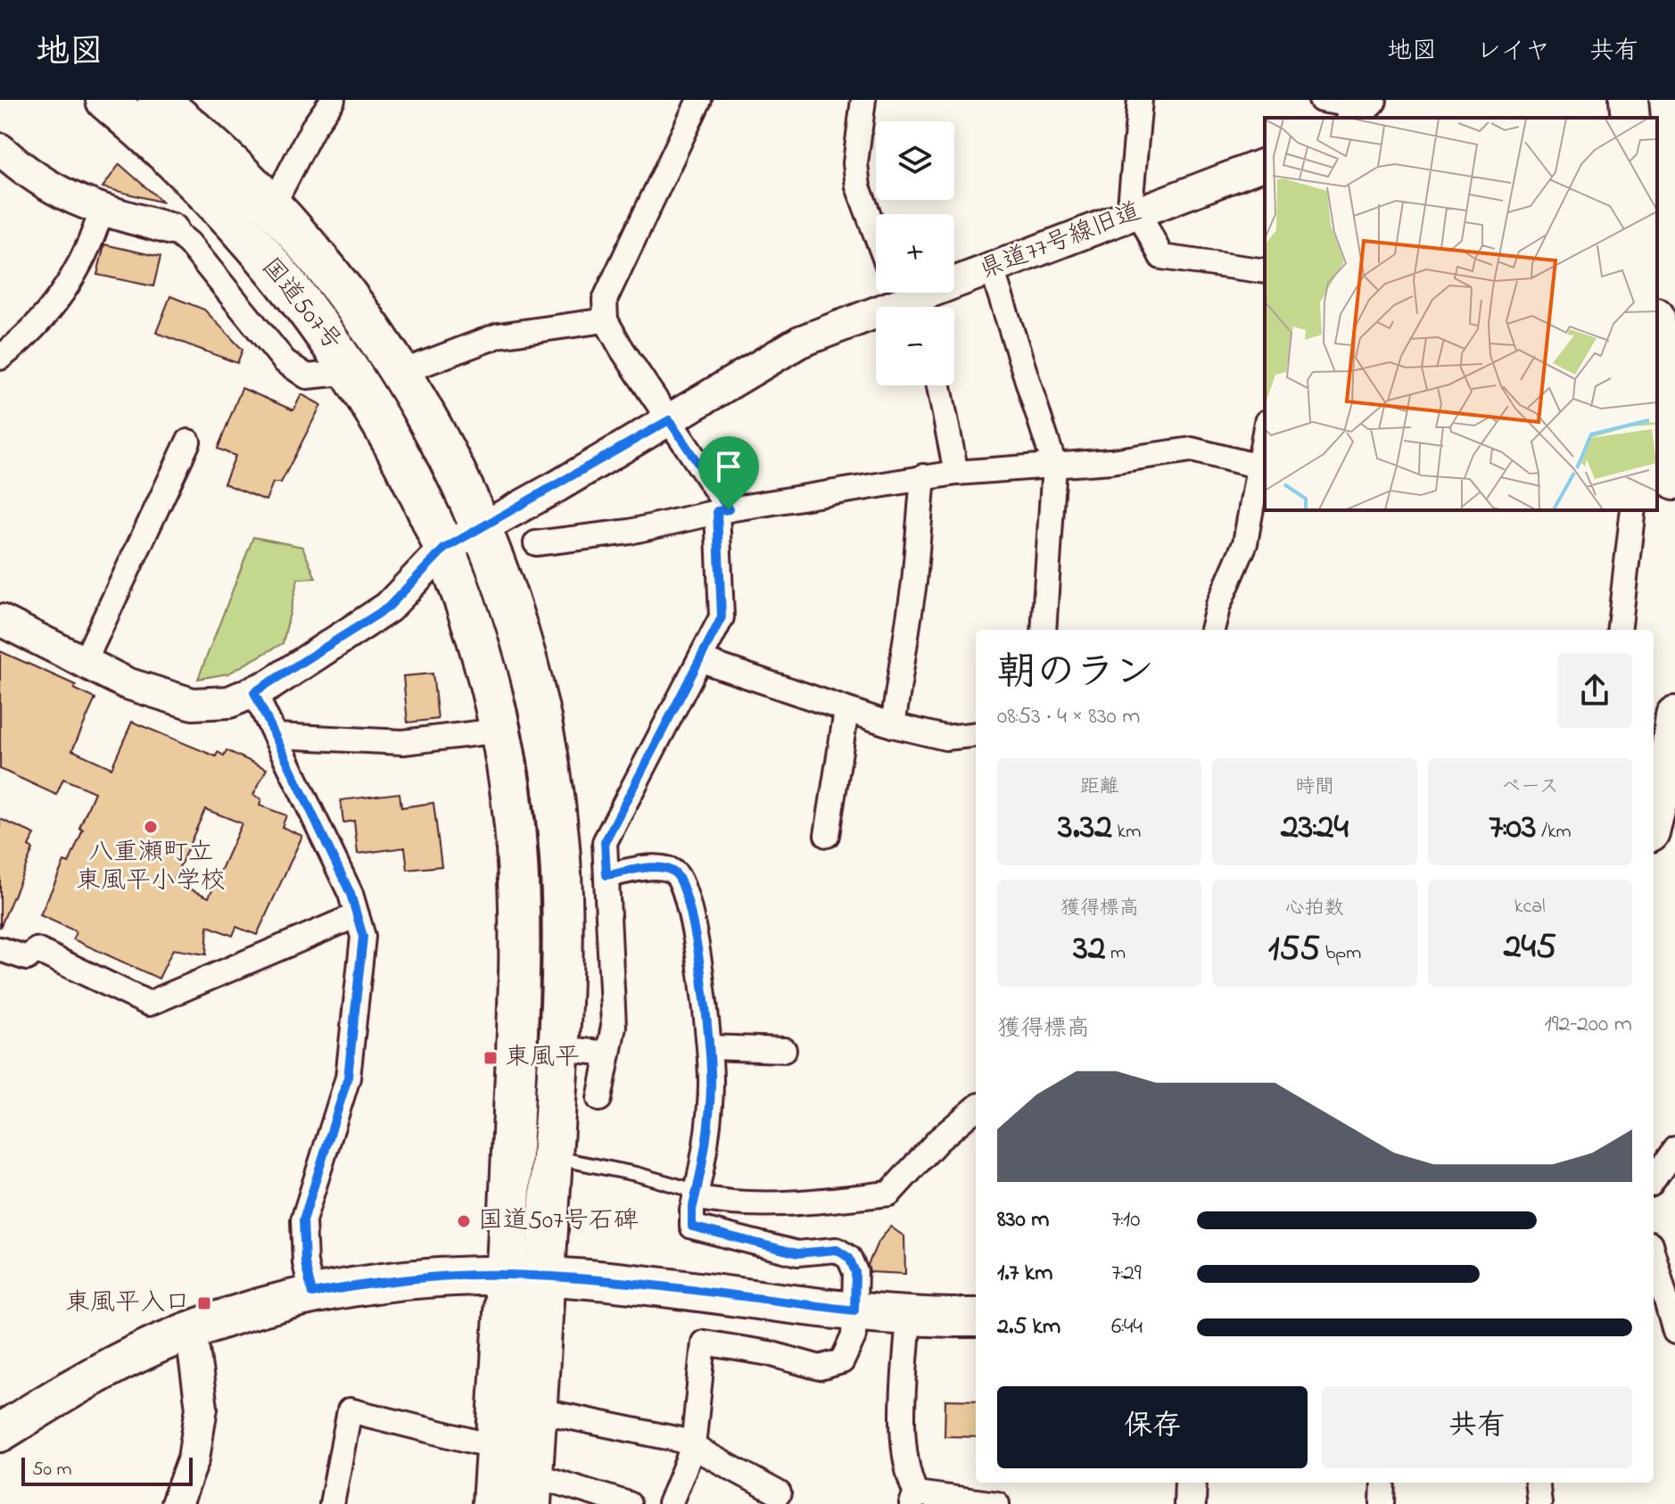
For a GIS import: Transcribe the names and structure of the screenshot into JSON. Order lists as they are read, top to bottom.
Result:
{
  "streets": {
    "highway": ["国道507号"],
    "street": ["県道77号線旧道"]
  },
  "crossings": [
    ["県道77号線旧道", "国道507号"]
  ],
  "places": {
    "other": ["八重瀬町立 東風平小学校", "国道507号石碑"],
    "transit": ["東風平", "東風平入口"]
  },
  "scale_bar": "50 m",
  "page": {
    "header": "地図",
    "nav": ["地図", "レイヤ", "共有"],
    "map_buttons": ["+", "−"],
    "heading": ["朝のラン", "08:53 · 4 × 830 m"],
    "stats": [
      ["距離", "3.32 km"],
      ["時間", "23:24"],
      ["ペース", "7:03 /km"],
      ["獲得標高", "32 m"],
      ["心拍数", "155 bpm"],
      ["kcal", "245"]
    ],
    "chart": ["獲得標高", "192–200 m"],
    "list": [
      {
        "name": "830 m",
        "note": "7:10"
      },
      {
        "name": "1.7 km",
        "note": "7:29"
      },
      {
        "name": "2.5 km",
        "note": "6:44"
      }
    ],
    "buttons": ["保存", "共有"],
    "scale": "50 m"
  }
}
